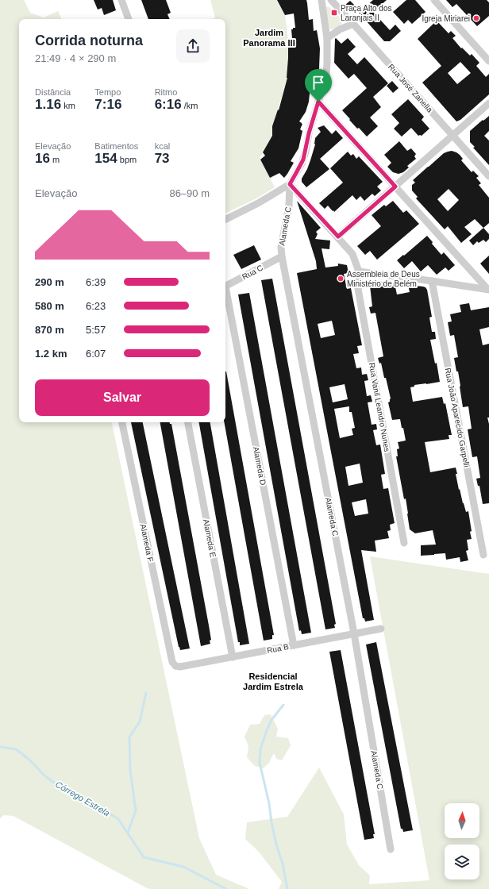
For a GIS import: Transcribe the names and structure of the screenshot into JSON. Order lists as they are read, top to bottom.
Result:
{
  "streets": {
    "street": [
      "Rua José Zanella",
      "Alameda C",
      "Rua C",
      "Rua Vanil Leandro Nunes",
      "Rua João Aparecido Garpelli",
      "Alameda D",
      "Alameda E",
      "Alameda F",
      "Rua B"
    ]
  },
  "crossings": [
    ["Alameda C", "Rua C"],
    ["Alameda C", "Rua B"],
    ["Alameda D", "Rua B"],
    ["Alameda E", "Rua B"],
    ["Alameda F", "Rua B"]
  ],
  "districts": ["Jardim Panorama III", "Residencial Jardim Estrela"],
  "water": ["Córrego Estrela"],
  "places": {
    "transit": ["Praça Alto dos Laranjais II"],
    "other": ["Igreja Miriarei", "Assembleia de Deus Ministério de Belém"]
  },
  "north": "top",
  "page": {
    "heading": ["Corrida noturna", "21:49 · 4 × 290 m"],
    "stats": [
      ["Distância", "1.16 km"],
      ["Tempo", "7:16"],
      ["Ritmo", "6:16 /km"],
      ["Elevação", "16 m"],
      ["Batimentos", "154 bpm"],
      ["kcal", "73"]
    ],
    "chart": ["Elevação", "86–90 m"],
    "list": [
      {
        "name": "290 m",
        "note": "6:39"
      },
      {
        "name": "580 m",
        "note": "6:23"
      },
      {
        "name": "870 m",
        "note": "5:57"
      },
      {
        "name": "1.2 km",
        "note": "6:07"
      }
    ],
    "buttons": "Salvar"
  }
}
